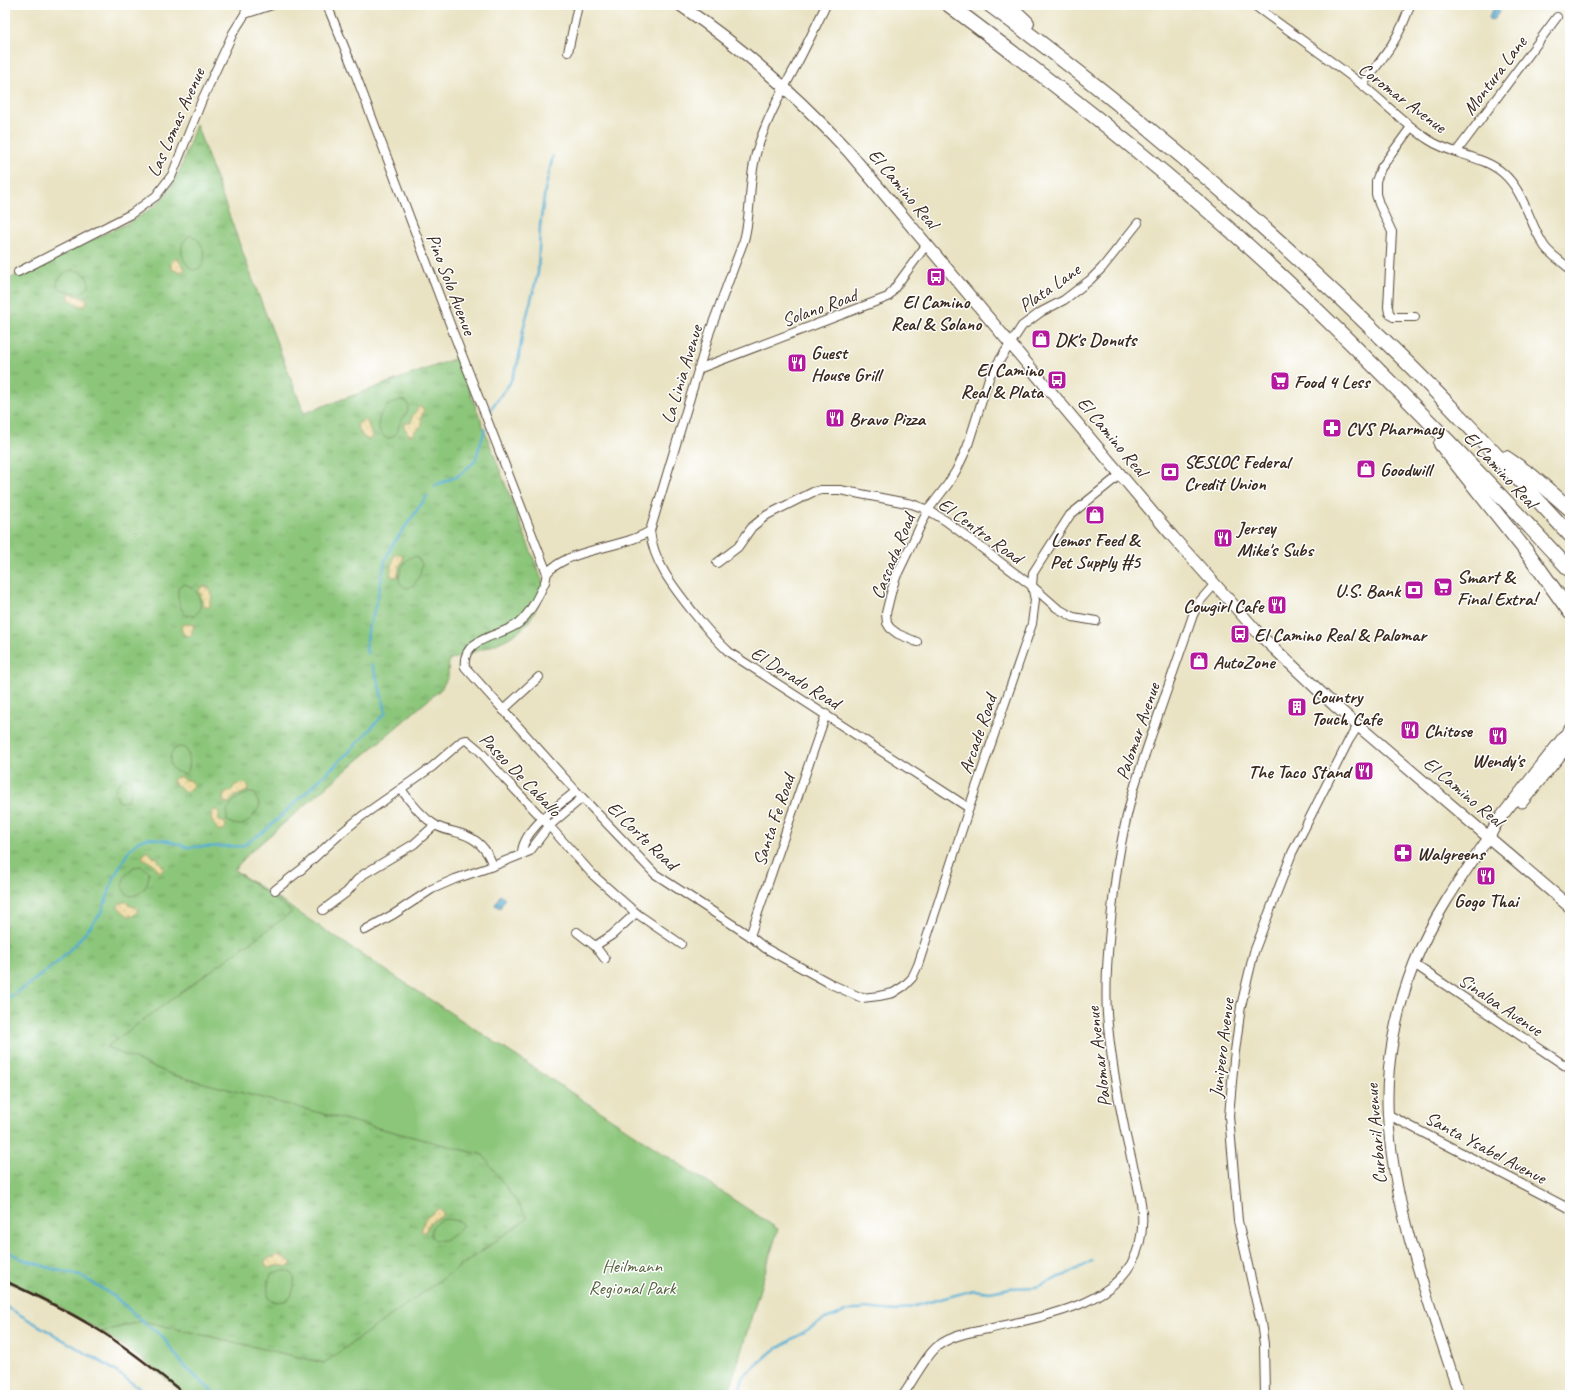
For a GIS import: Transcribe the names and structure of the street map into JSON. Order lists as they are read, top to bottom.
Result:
{
  "streets": {
    "highway": ["El Camino Real"],
    "main road": ["Curbaril Avenue"],
    "street": [
      "Montura Lane",
      "Coromar Avenue",
      "Las Lomas Avenue",
      "Pino Solo Avenue",
      "Plata Lane",
      "Solano Road",
      "La Linia Avenue",
      "El Centro Road",
      "Cascada Road",
      "El Dorado Road",
      "Palomar Avenue",
      "Arcade Road",
      "Paseo De Caballo",
      "Santa Fe Road",
      "El Corte Road",
      "Sinaloa Avenue",
      "Junipero Avenue",
      "Santa Ysabel Avenue"
    ]
  },
  "crossings": [
    ["Montura Lane", "Coromar Avenue"],
    ["El Camino Real", "Plata Lane"],
    ["El Camino Real", "Solano Road"],
    ["El Camino Real", "La Linia Avenue"],
    ["El Camino Real", "Cascada Road"],
    ["El Camino Real", "Palomar Avenue"],
    ["El Camino Real", "Arcade Road"],
    ["El Camino Real", "Junipero Avenue"],
    ["El Camino Real", "Curbaril Avenue"],
    ["Pino Solo Avenue", "El Corte Road"],
    ["Plata Lane", "Cascada Road"],
    ["Solano Road", "La Linia Avenue"],
    ["La Linia Avenue", "El Dorado Road"],
    ["El Centro Road", "Cascada Road"],
    ["El Centro Road", "Arcade Road"],
    ["El Dorado Road", "Arcade Road"],
    ["El Dorado Road", "Santa Fe Road"],
    ["Arcade Road", "El Corte Road"],
    ["Santa Fe Road", "El Corte Road"],
    ["Sinaloa Avenue", "Curbaril Avenue"],
    ["Curbaril Avenue", "Santa Ysabel Avenue"]
  ],
  "parks": ["Heilmann Regional Park"],
  "places": {
    "bus stop": ["El Camino Real & Solano", "El Camino Real & Plata", "El Camino Real & Palomar"],
    "shop": [
      "DK's Donuts",
      "Goodwill",
      "Lemos Feed & Pet Supply #5",
      "AutoZone"
    ],
    "restaurant": [
      "Guest House Grill",
      "Bravo Pizza",
      "Jersey Mike's Subs",
      "Cowgirl Cafe",
      "Chitose",
      "Wendy's",
      "The Taco Stand",
      "Gogo Thai"
    ],
    "supermarket": ["Food 4 Less", "Smart & Final Extra!"],
    "pharmacy": ["CVS Pharmacy", "Walgreens"],
    "bank": ["SESLOC Federal Credit Union", "U.S. Bank"],
    "building": ["Country Touch Cafe"]
  }
}
